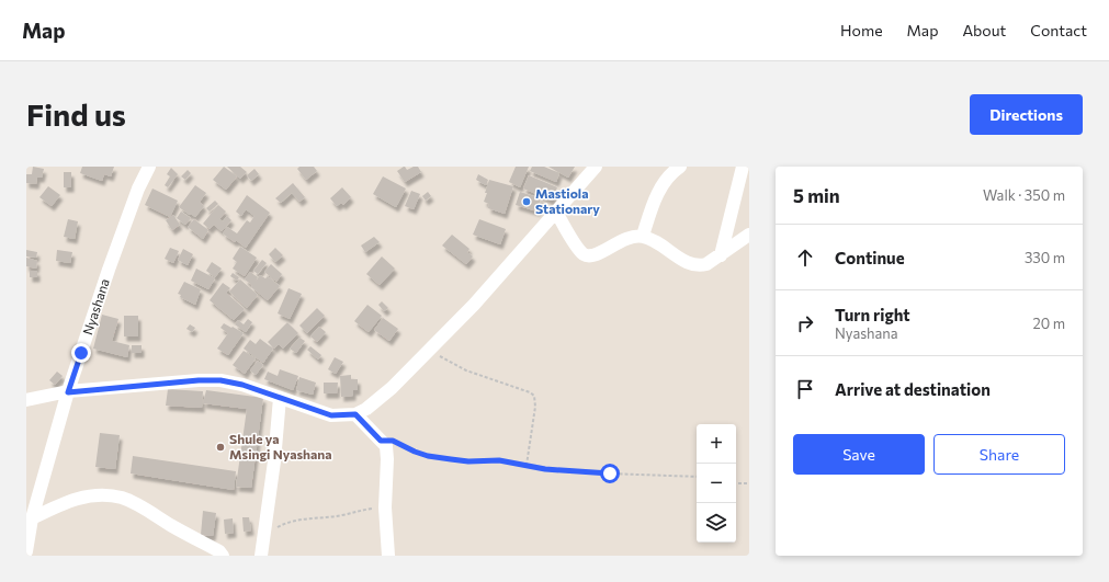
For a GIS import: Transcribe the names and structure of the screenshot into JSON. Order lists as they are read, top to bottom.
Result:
{
  "streets": {
    "street": ["Nyashana"]
  },
  "places": ["Mastiola Stationary", "Shule ya Msingi Nyashana"],
  "page": {
    "header": "Map",
    "nav": [
      "Home",
      "Map",
      "About",
      "Contact"
    ],
    "buttons": [
      "Directions",
      ["Save", "Share"]
    ],
    "title": "Find us",
    "heading": ["5 min", "Walk · 350 m"],
    "list": [
      ["Continue", "330 m"],
      ["Turn right", "Nyashana", "20 m"],
      "Arrive at destination"
    ],
    "map_buttons": ["+", "−"]
  }
}
